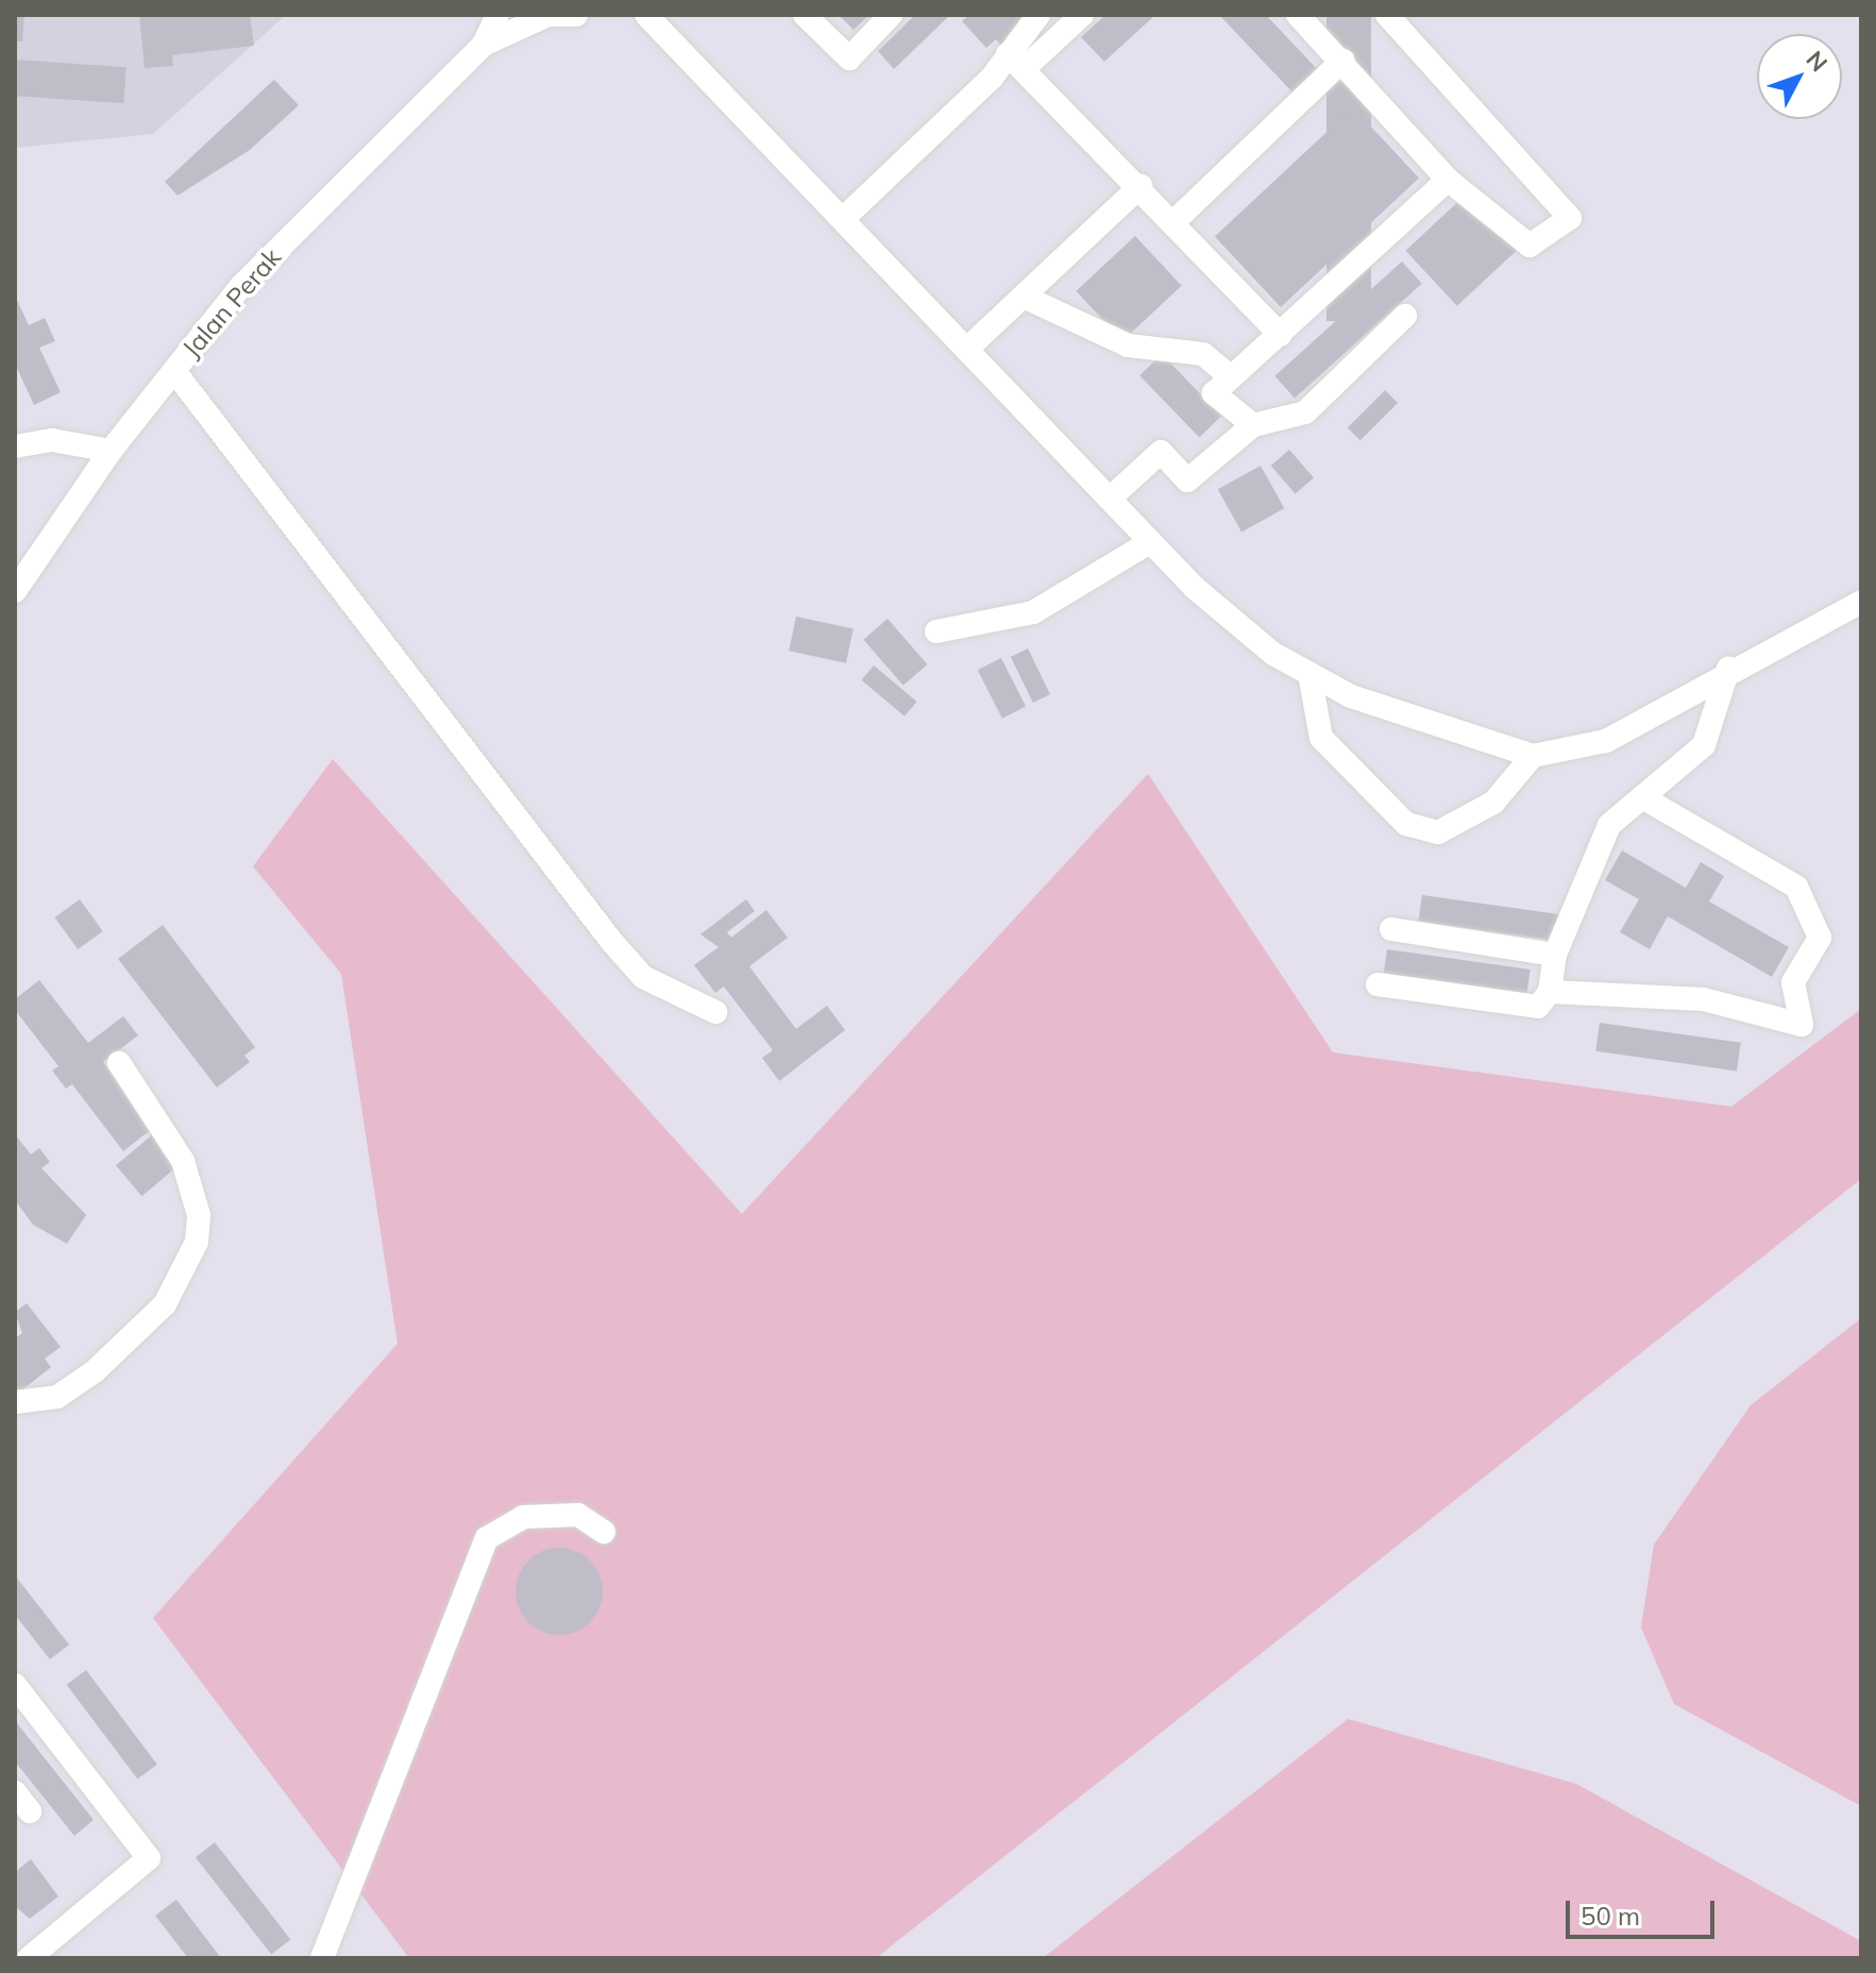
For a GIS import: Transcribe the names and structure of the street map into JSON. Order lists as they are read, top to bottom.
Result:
{
  "streets": {
    "street": ["Jalan Perak"]
  },
  "scale_bar": "50 m",
  "north": "top right"
}
